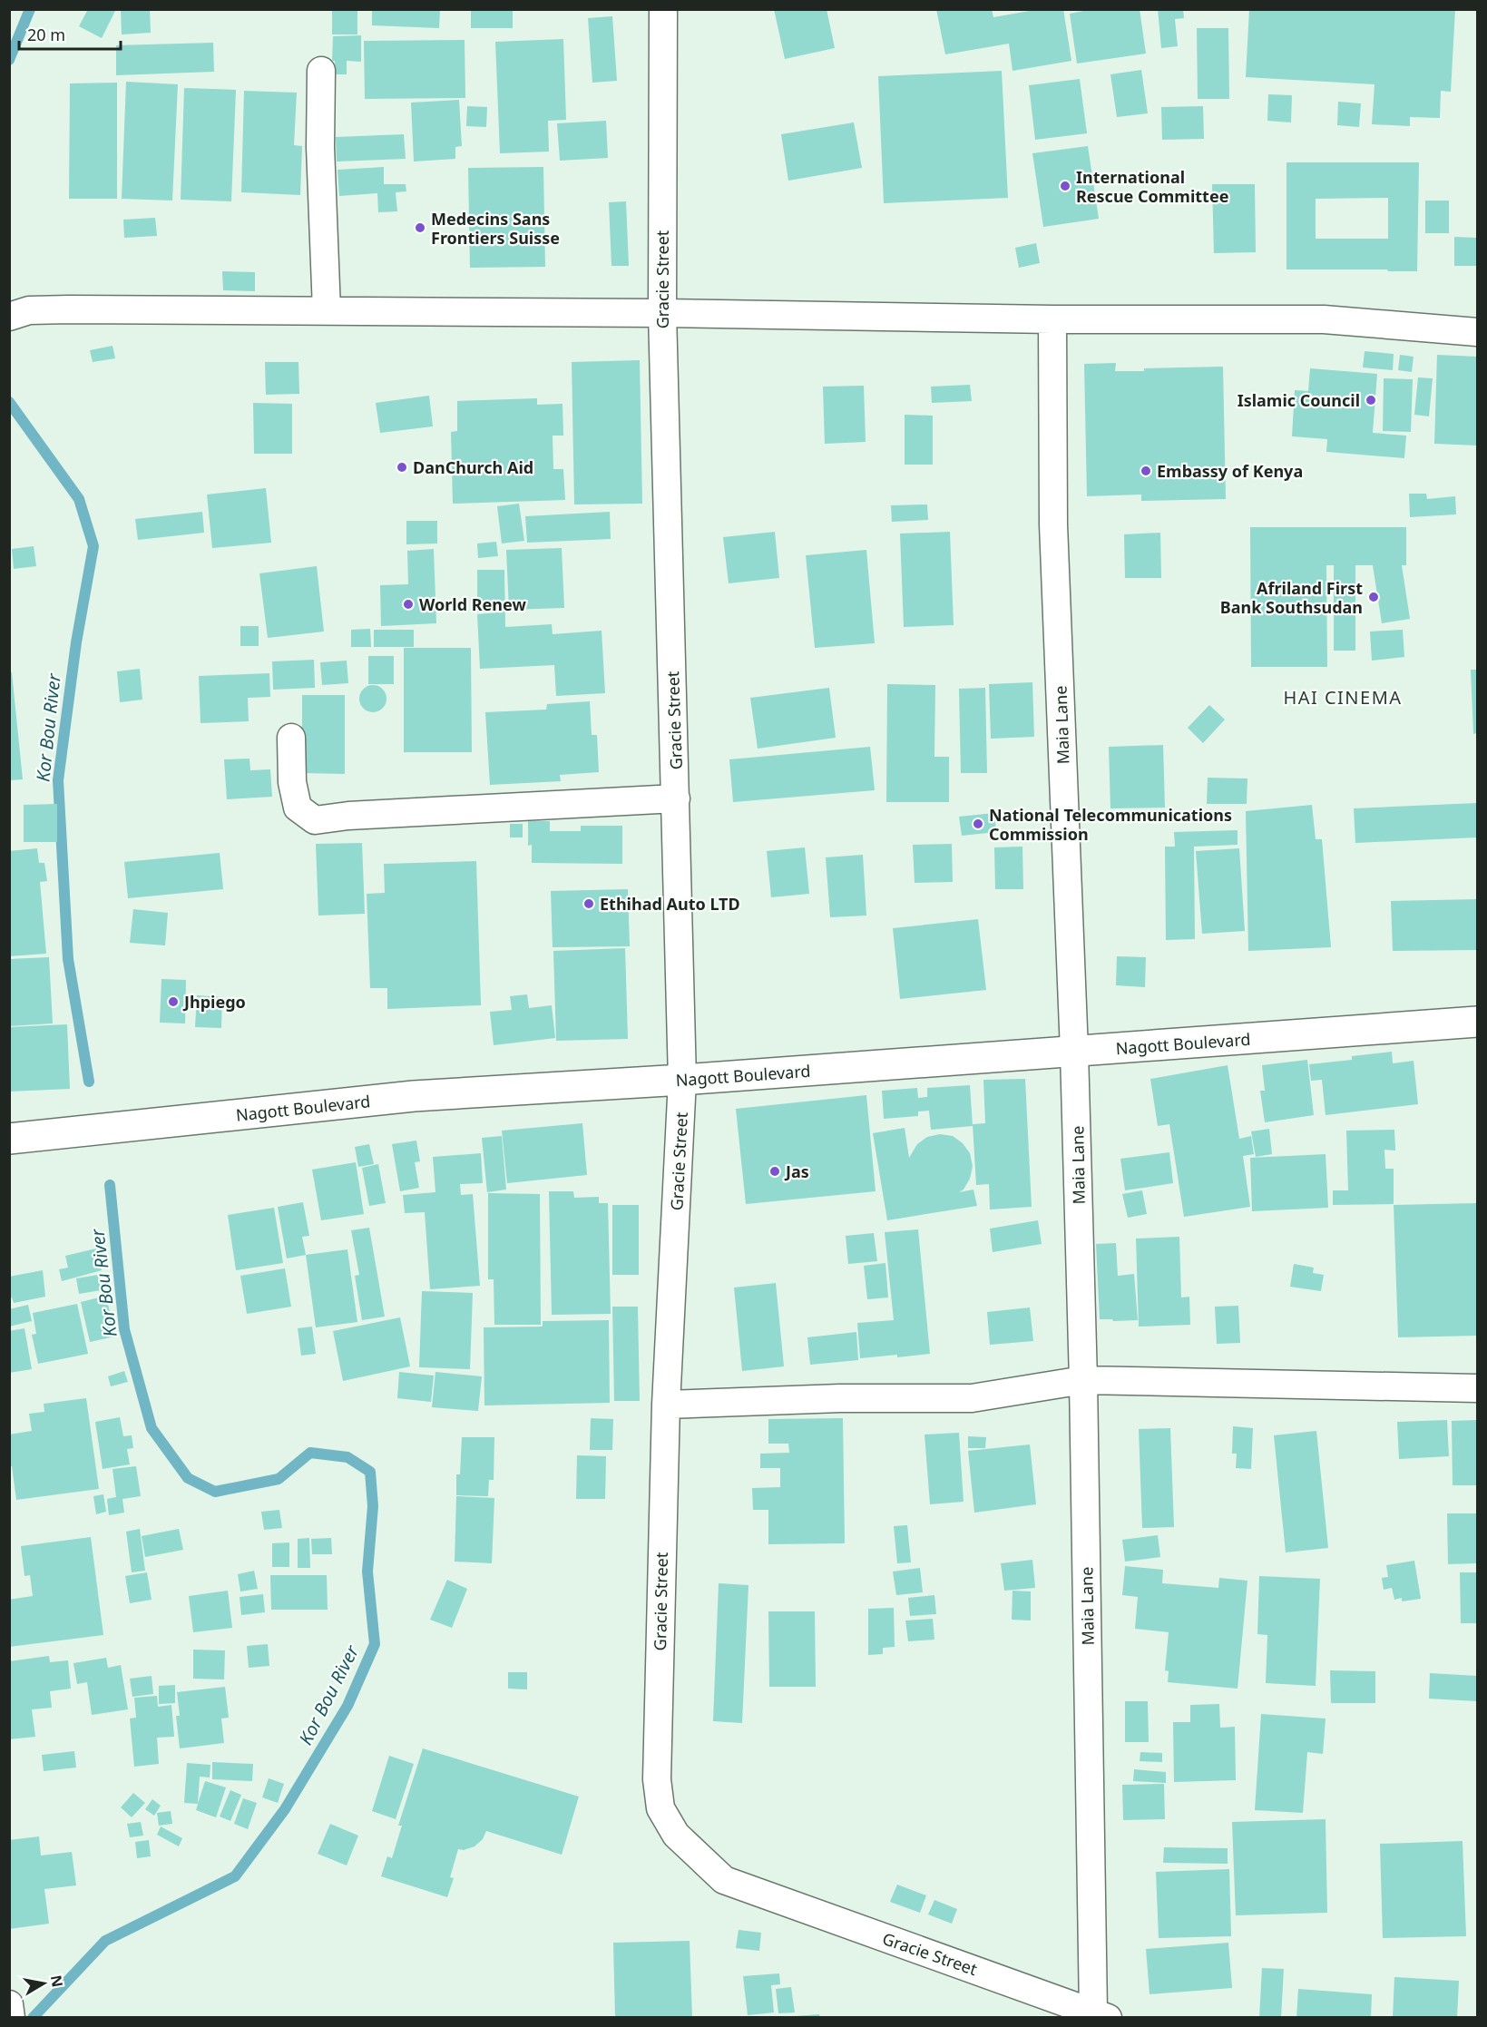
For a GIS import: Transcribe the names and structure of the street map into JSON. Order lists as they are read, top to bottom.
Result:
{
  "streets": {
    "street": ["Gracie Street", "Maia Lane", "Nagott Boulevard"]
  },
  "crossings": [
    ["Gracie Street", "Maia Lane"],
    ["Gracie Street", "Nagott Boulevard"],
    ["Maia Lane", "Nagott Boulevard"]
  ],
  "districts": ["HAI CINEMA"],
  "water": ["Kor Bou River"],
  "places": [
    "International Rescue Committee",
    "Medecins Sans Frontiers Suisse",
    "Islamic Council",
    "DanChurch Aid",
    "Embassy of Kenya",
    "Afriland First Bank Southsudan",
    "World Renew",
    "National Telecommunications Commission",
    "Ethihad Auto LTD",
    "Jhpiego",
    "Jas"
  ],
  "scale_bar": "20 m",
  "north": "right"
}
